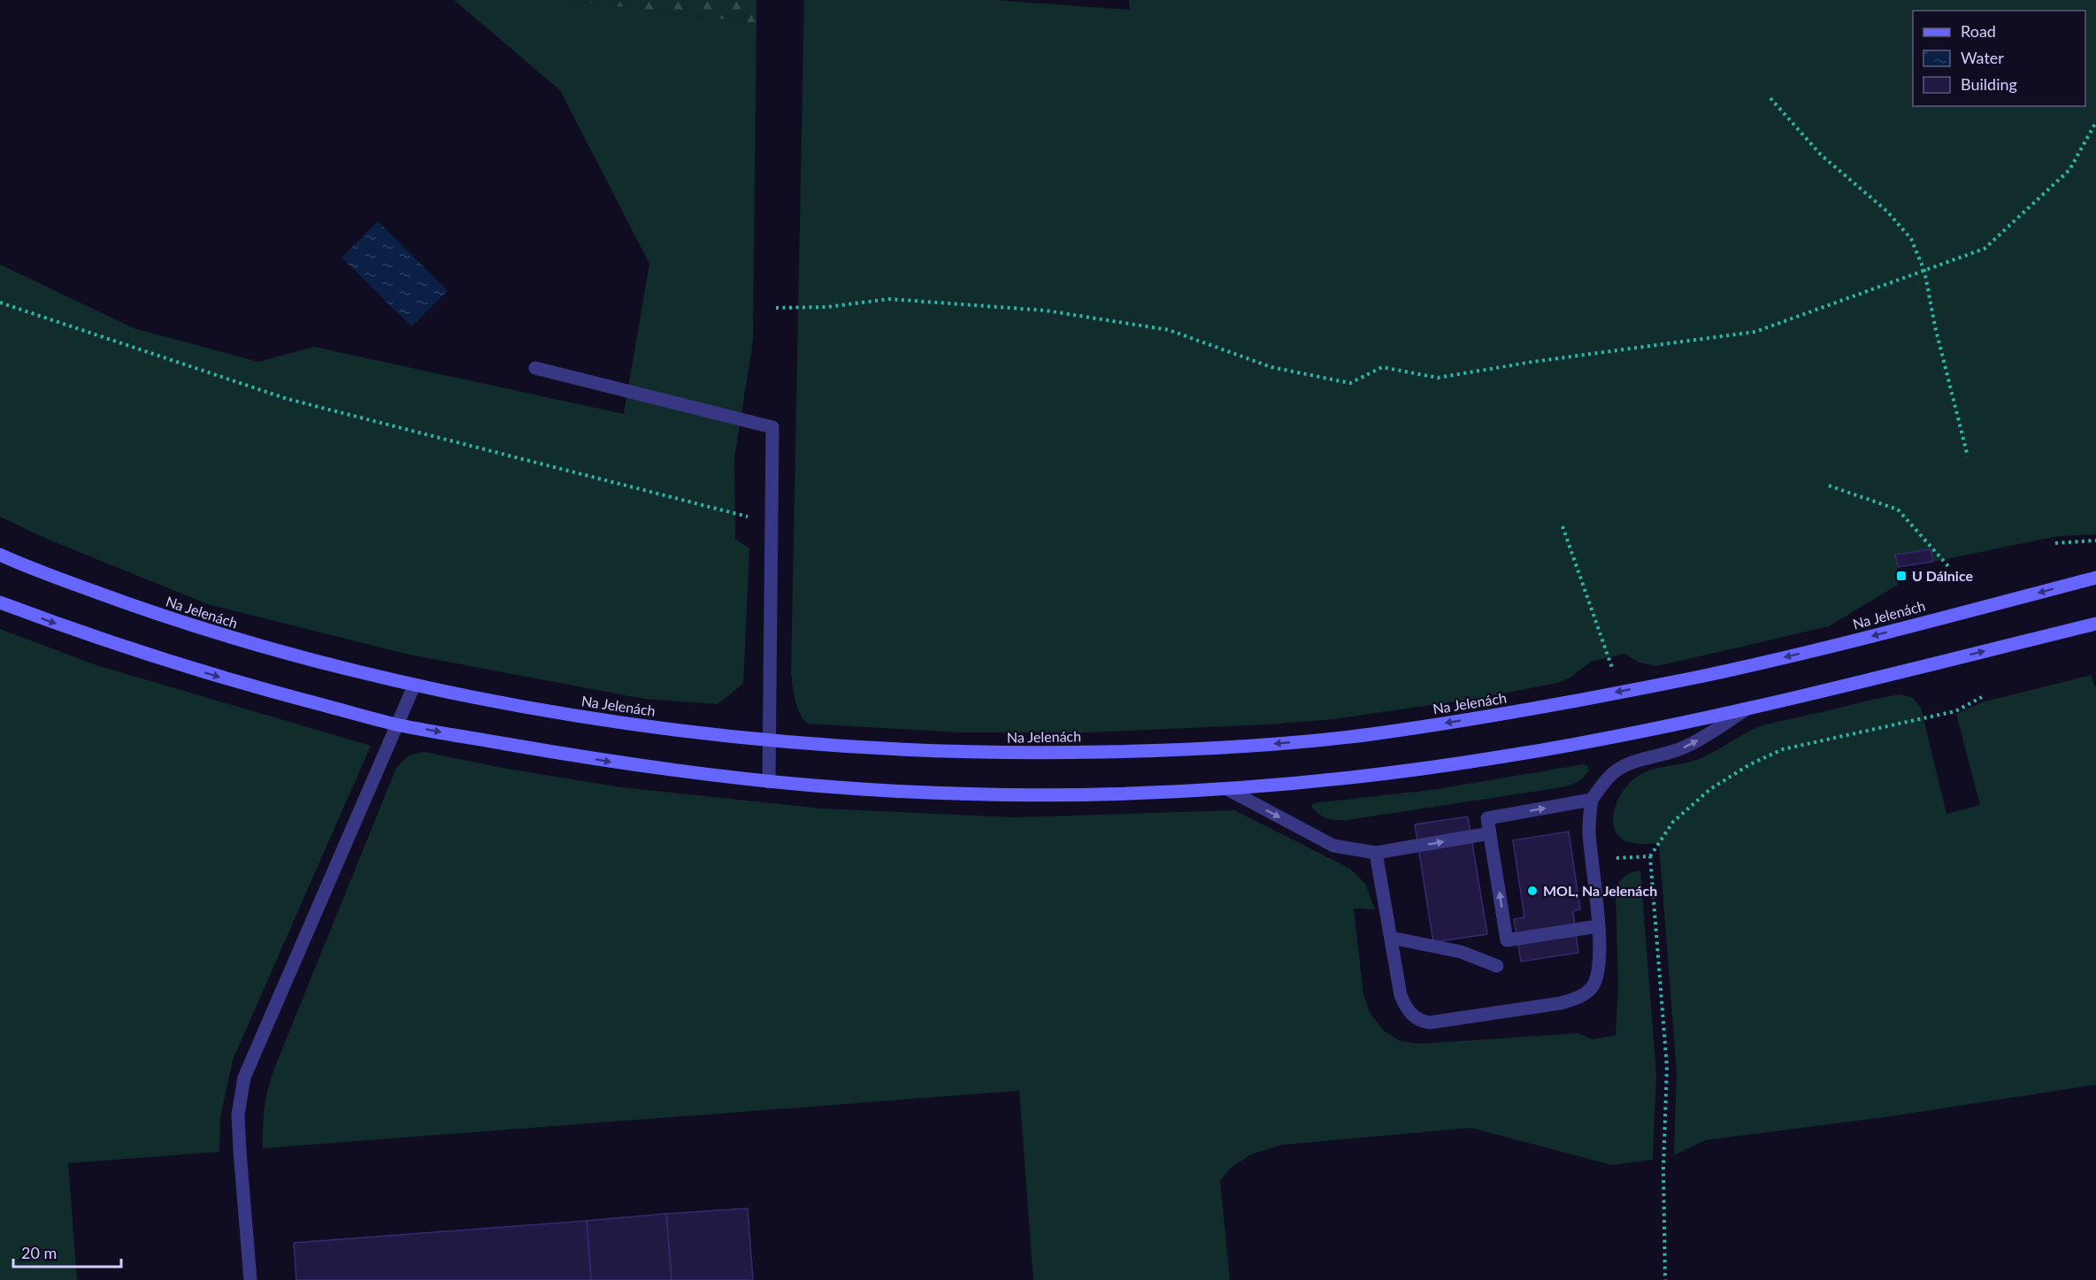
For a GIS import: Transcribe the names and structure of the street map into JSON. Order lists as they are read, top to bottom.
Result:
{
  "streets": {
    "main road": ["Na Jelenách"]
  },
  "places": {
    "transit": ["U Dálnice"],
    "other": ["MOL, Na Jelenách"]
  },
  "legend": ["Road", "Water", "Building"],
  "scale_bar": "20 m"
}
